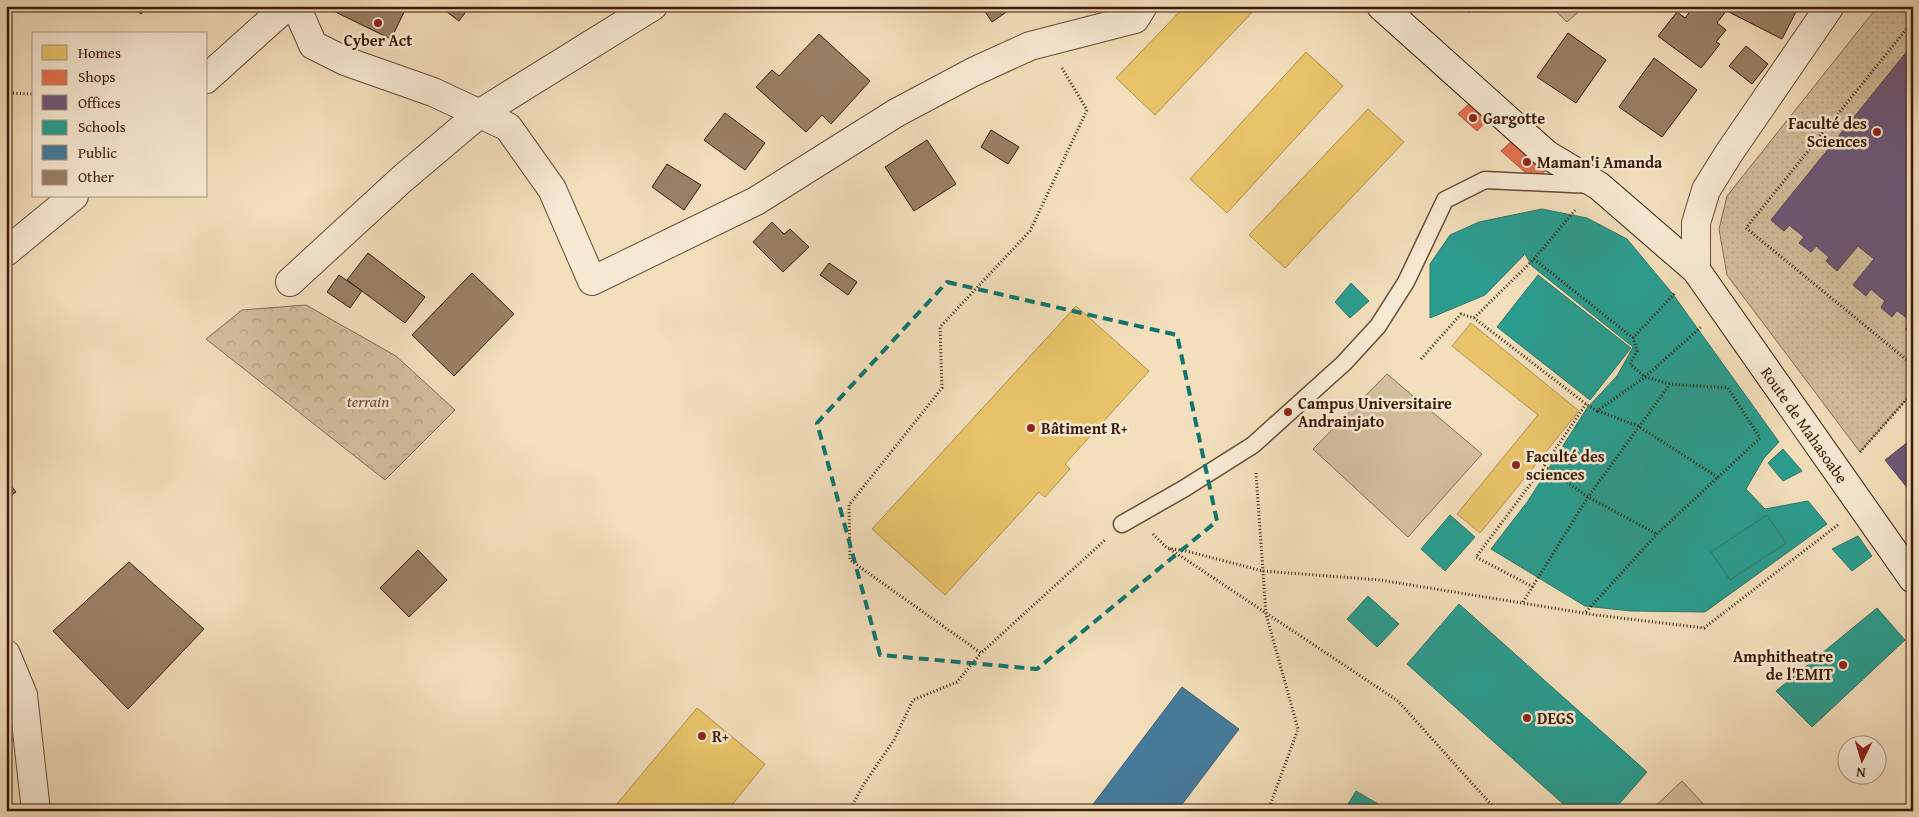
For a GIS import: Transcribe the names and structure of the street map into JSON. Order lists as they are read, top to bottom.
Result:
{
  "streets": {
    "street": ["Route de Mahasoabe"]
  },
  "parks": ["terrain"],
  "places": [
    "Cyber Act",
    "Gargotte",
    "Faculté des Sciences",
    "Maman'i Amanda",
    "Campus Universitaire Andrainjato",
    "Bâtiment R+",
    "Faculté des sciences",
    "Amphitheatre de l'EMIT",
    "DEGS",
    "R+"
  ],
  "legend": [
    "Homes",
    "Shops",
    "Offices",
    "Schools",
    "Public",
    "Other"
  ],
  "north": "bottom"
}
